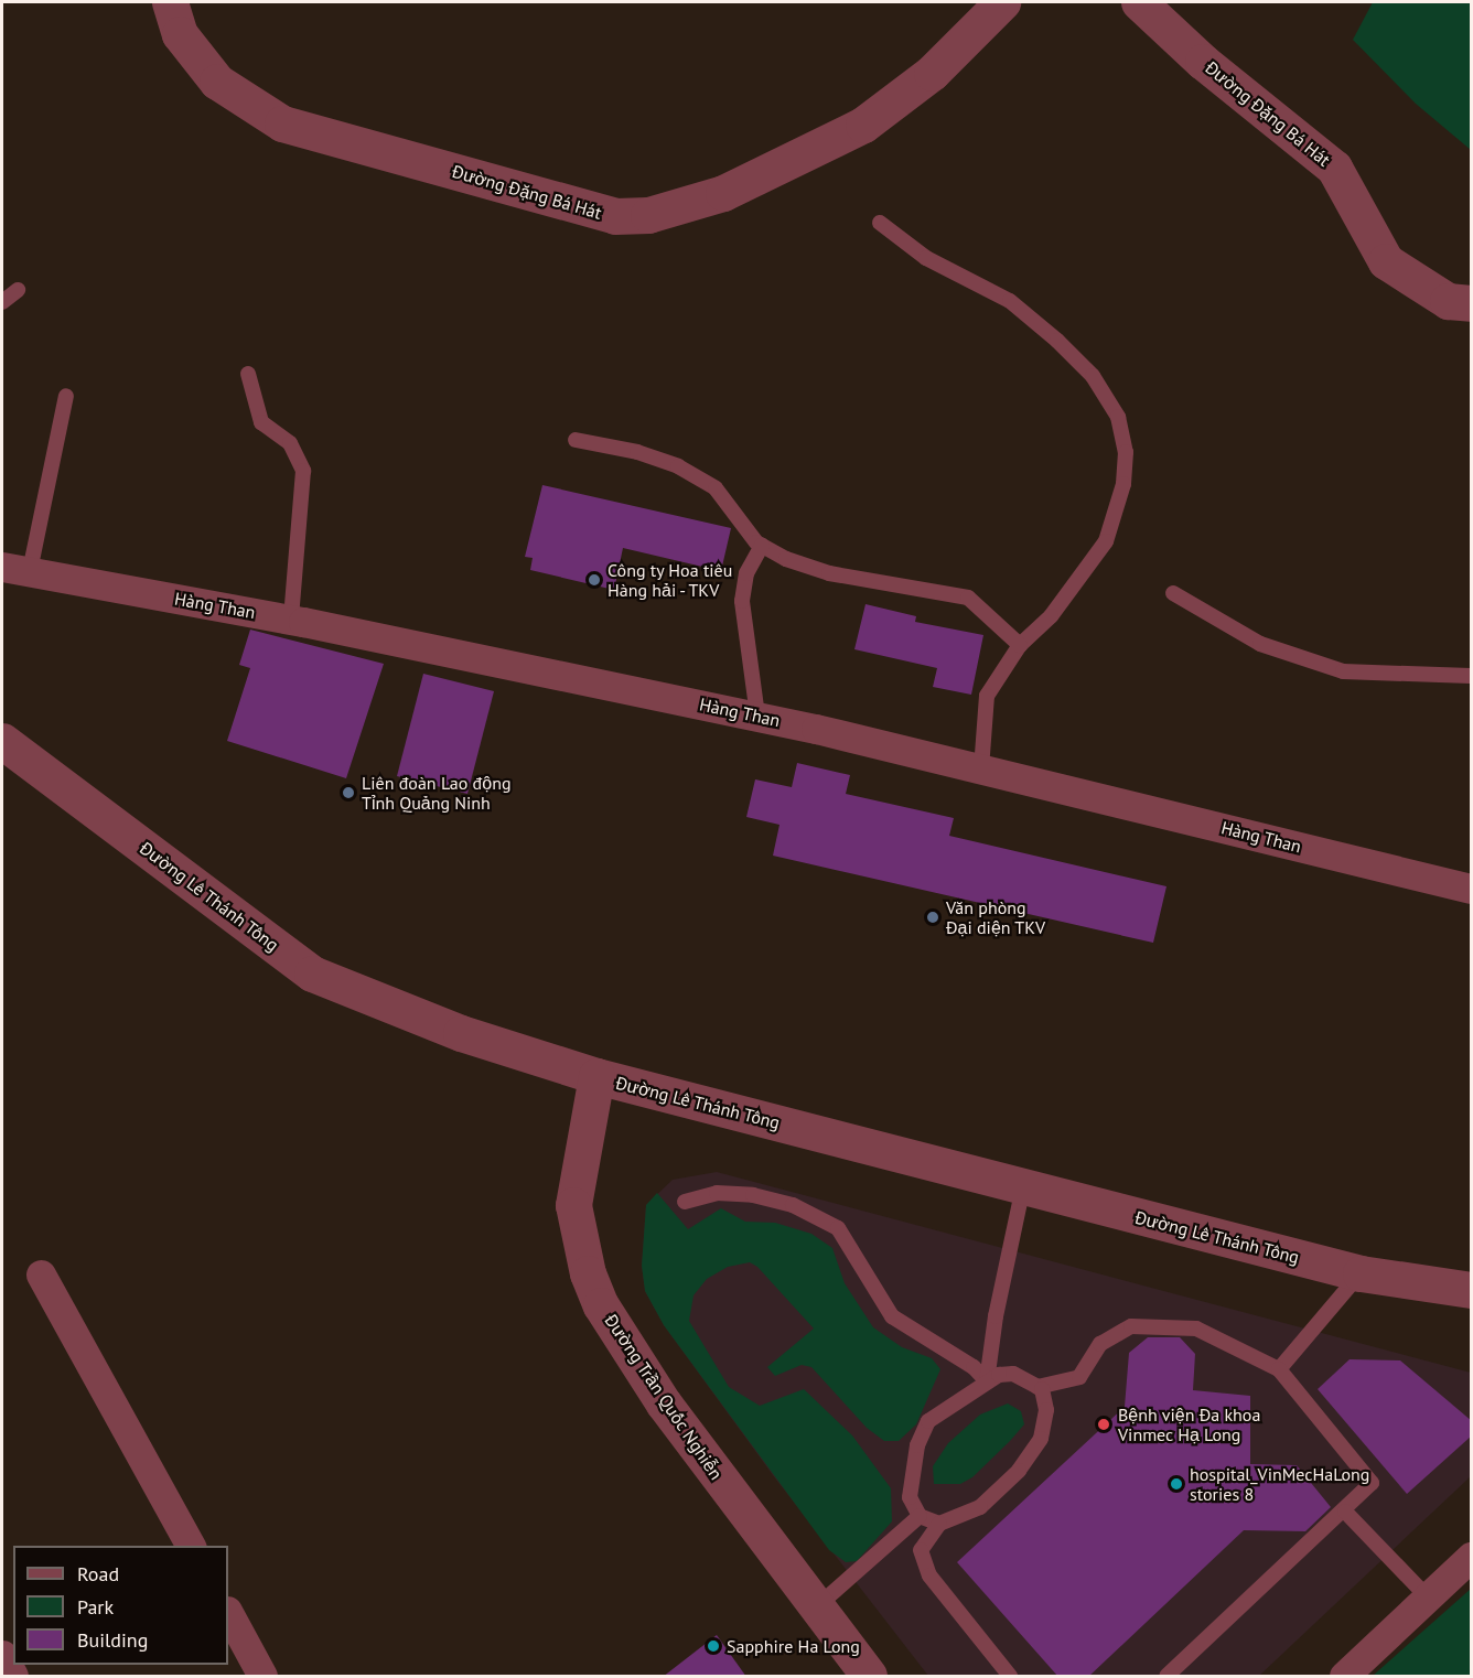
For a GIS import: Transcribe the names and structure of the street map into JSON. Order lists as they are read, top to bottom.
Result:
{
  "streets": {
    "street": [
      "Đường Đặng Bá Hát",
      "Hàng Than",
      "Đường Lê Thánh Tông",
      "Đường Trần Quốc Nghiễn"
    ]
  },
  "crossings": [
    ["Đường Lê Thánh Tông", "Đường Trần Quốc Nghiễn"]
  ],
  "places": [
    "Công ty Hoa tiêu Hàng hải - TKV",
    "Liên đoàn Lao động Tỉnh Quảng Ninh",
    "Văn phòng Đại diện TKV",
    "Bệnh viện Đa khoa Vinmec Hạ Long",
    "hospital_VinMecHaLong stories 8",
    "Sapphire Ha Long"
  ],
  "legend": ["Road", "Park", "Building"]
}
